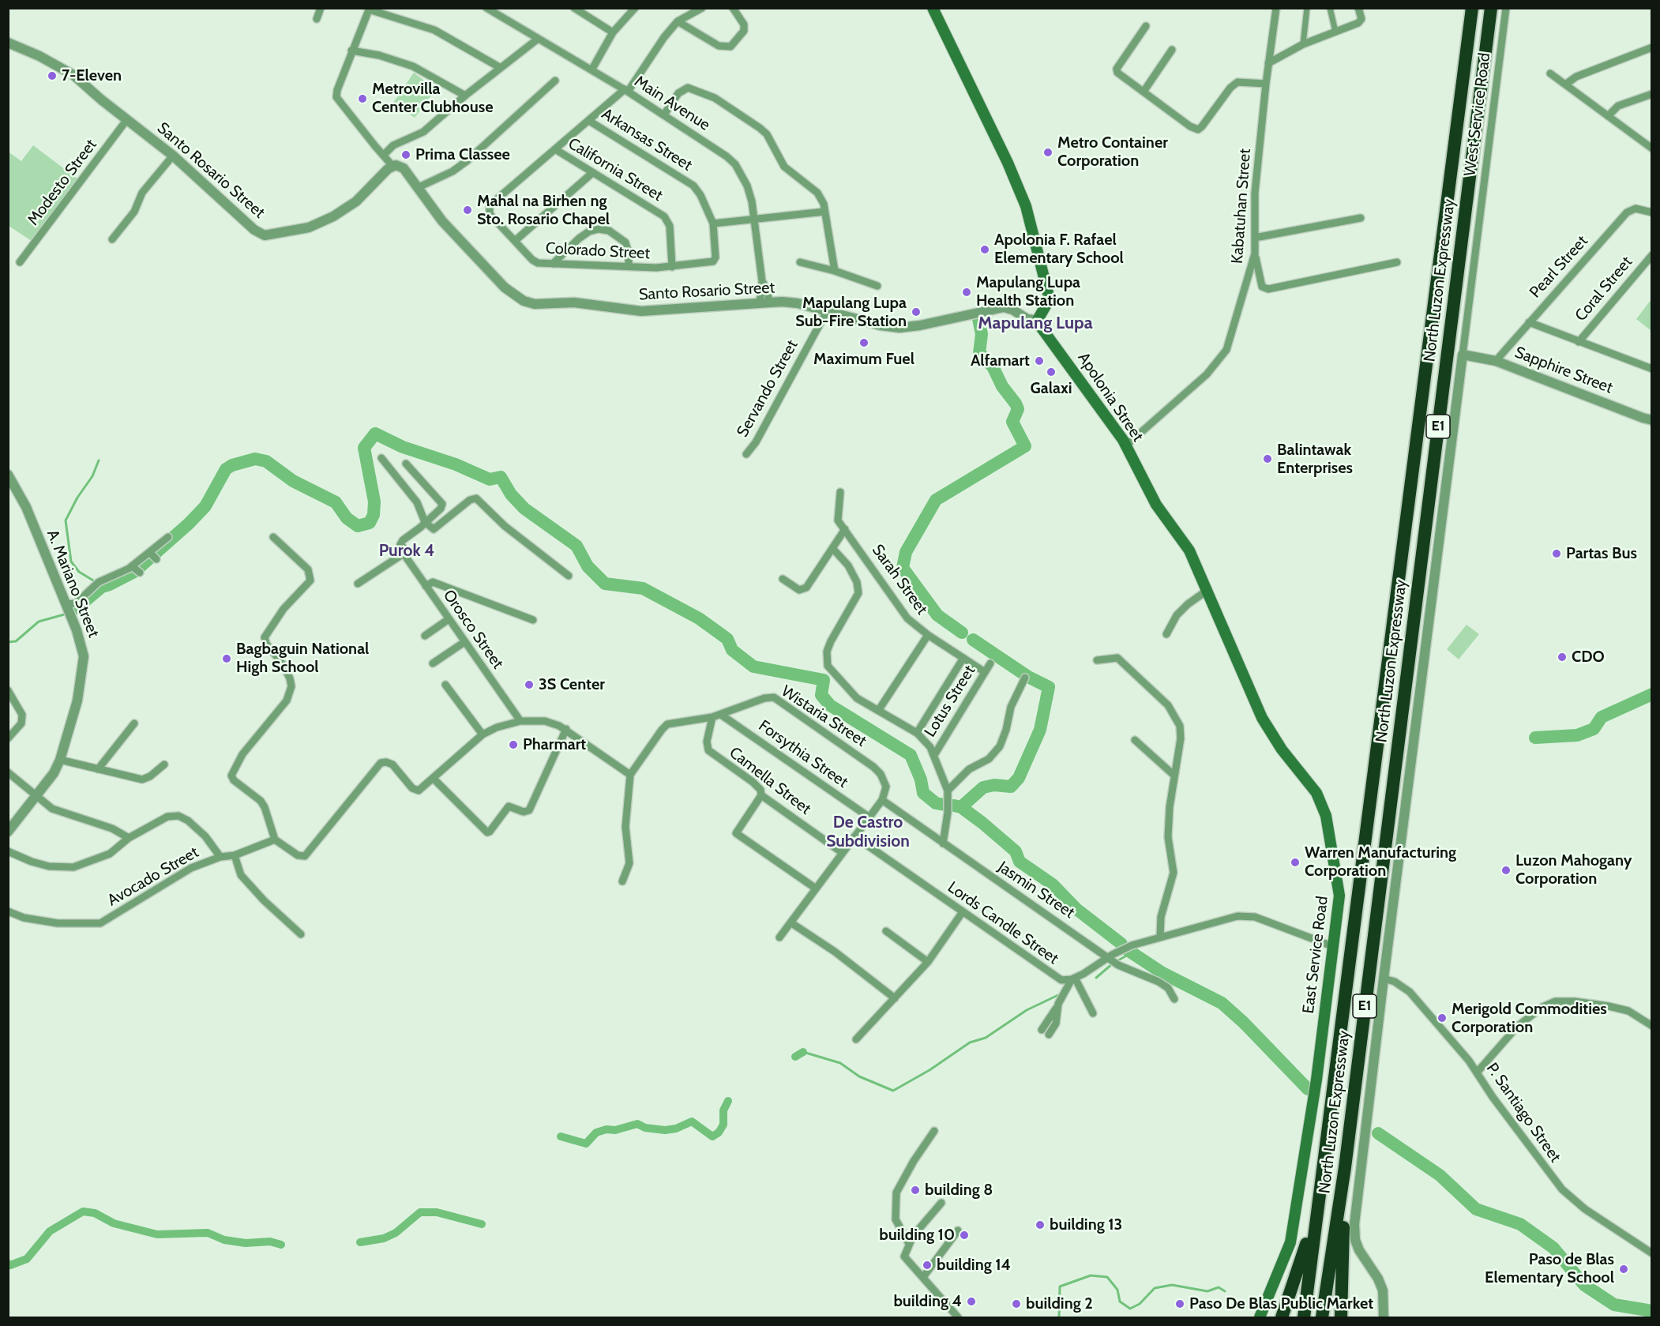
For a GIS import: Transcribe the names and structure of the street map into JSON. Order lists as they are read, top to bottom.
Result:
{
  "streets": {
    "highway": ["North Luzon Expressway", "E1"],
    "main road": ["Apolonia Street", "East Service Road"],
    "street": [
      "Main Avenue",
      "West Service Road",
      "Arkansas Street",
      "California Street",
      "Santo Rosario Street",
      "Modesto Street",
      "Kabatuhan Street",
      "Colorado Street",
      "Pearl Street",
      "Coral Street",
      "Sapphire Street",
      "Servando Street",
      "Sarah Street",
      "A. Mariano Street",
      "Orosco Street",
      "Lotus Street",
      "Wistaria Street",
      "Forsythia Street",
      "Camella Street",
      "Avocado Street",
      "Jasmin Street",
      "Lords Candle Street",
      "P. Santiago Street"
    ]
  },
  "crossings": [
    ["Main Avenue", "Santo Rosario Street"],
    ["Main Avenue", "Colorado Street"],
    ["West Service Road", "Sapphire Street"],
    ["West Service Road", "P. Santiago Street"],
    ["Arkansas Street", "Colorado Street"],
    ["California Street", "Colorado Street"],
    ["Santo Rosario Street", "Modesto Street"],
    ["Santo Rosario Street", "Servando Street"],
    ["Santo Rosario Street", "Apolonia Street"],
    ["Kabatuhan Street", "Apolonia Street"],
    ["Pearl Street", "Sapphire Street"],
    ["Apolonia Street", "East Service Road"],
    ["Sarah Street", "Lotus Street"],
    ["Wistaria Street", "Forsythia Street"],
    ["Wistaria Street", "Jasmin Street"]
  ],
  "districts": ["Mapulang Lupa", "Purok 4", "De Castro Subdivision"],
  "places": [
    "7-Eleven",
    "Metrovilla Center Clubhouse",
    "Metro Container Corporation",
    "Prima Classee",
    "Mahal na Birhen ng Sto. Rosario Chapel",
    "Apolonia F. Rafael Elementary School",
    "Mapulang Lupa Health Station",
    "Mapulang Lupa Sub-Fire Station",
    "Maximum Fuel",
    "Alfamart",
    "Galaxi",
    "Balintawak Enterprises",
    "Partas Bus",
    "CDO",
    "Bagbaguin National High School",
    "3S Center",
    "Pharmart",
    "Warren Manufacturing Corporation",
    "Luzon Mahogany Corporation",
    "Merigold Commodities Corporation",
    "building 8",
    "building 13",
    "building 10",
    "building 14",
    "Paso de Blas Elementary School",
    "building 4",
    "building 2",
    "Paso De Blas Public Market"
  ]
}
